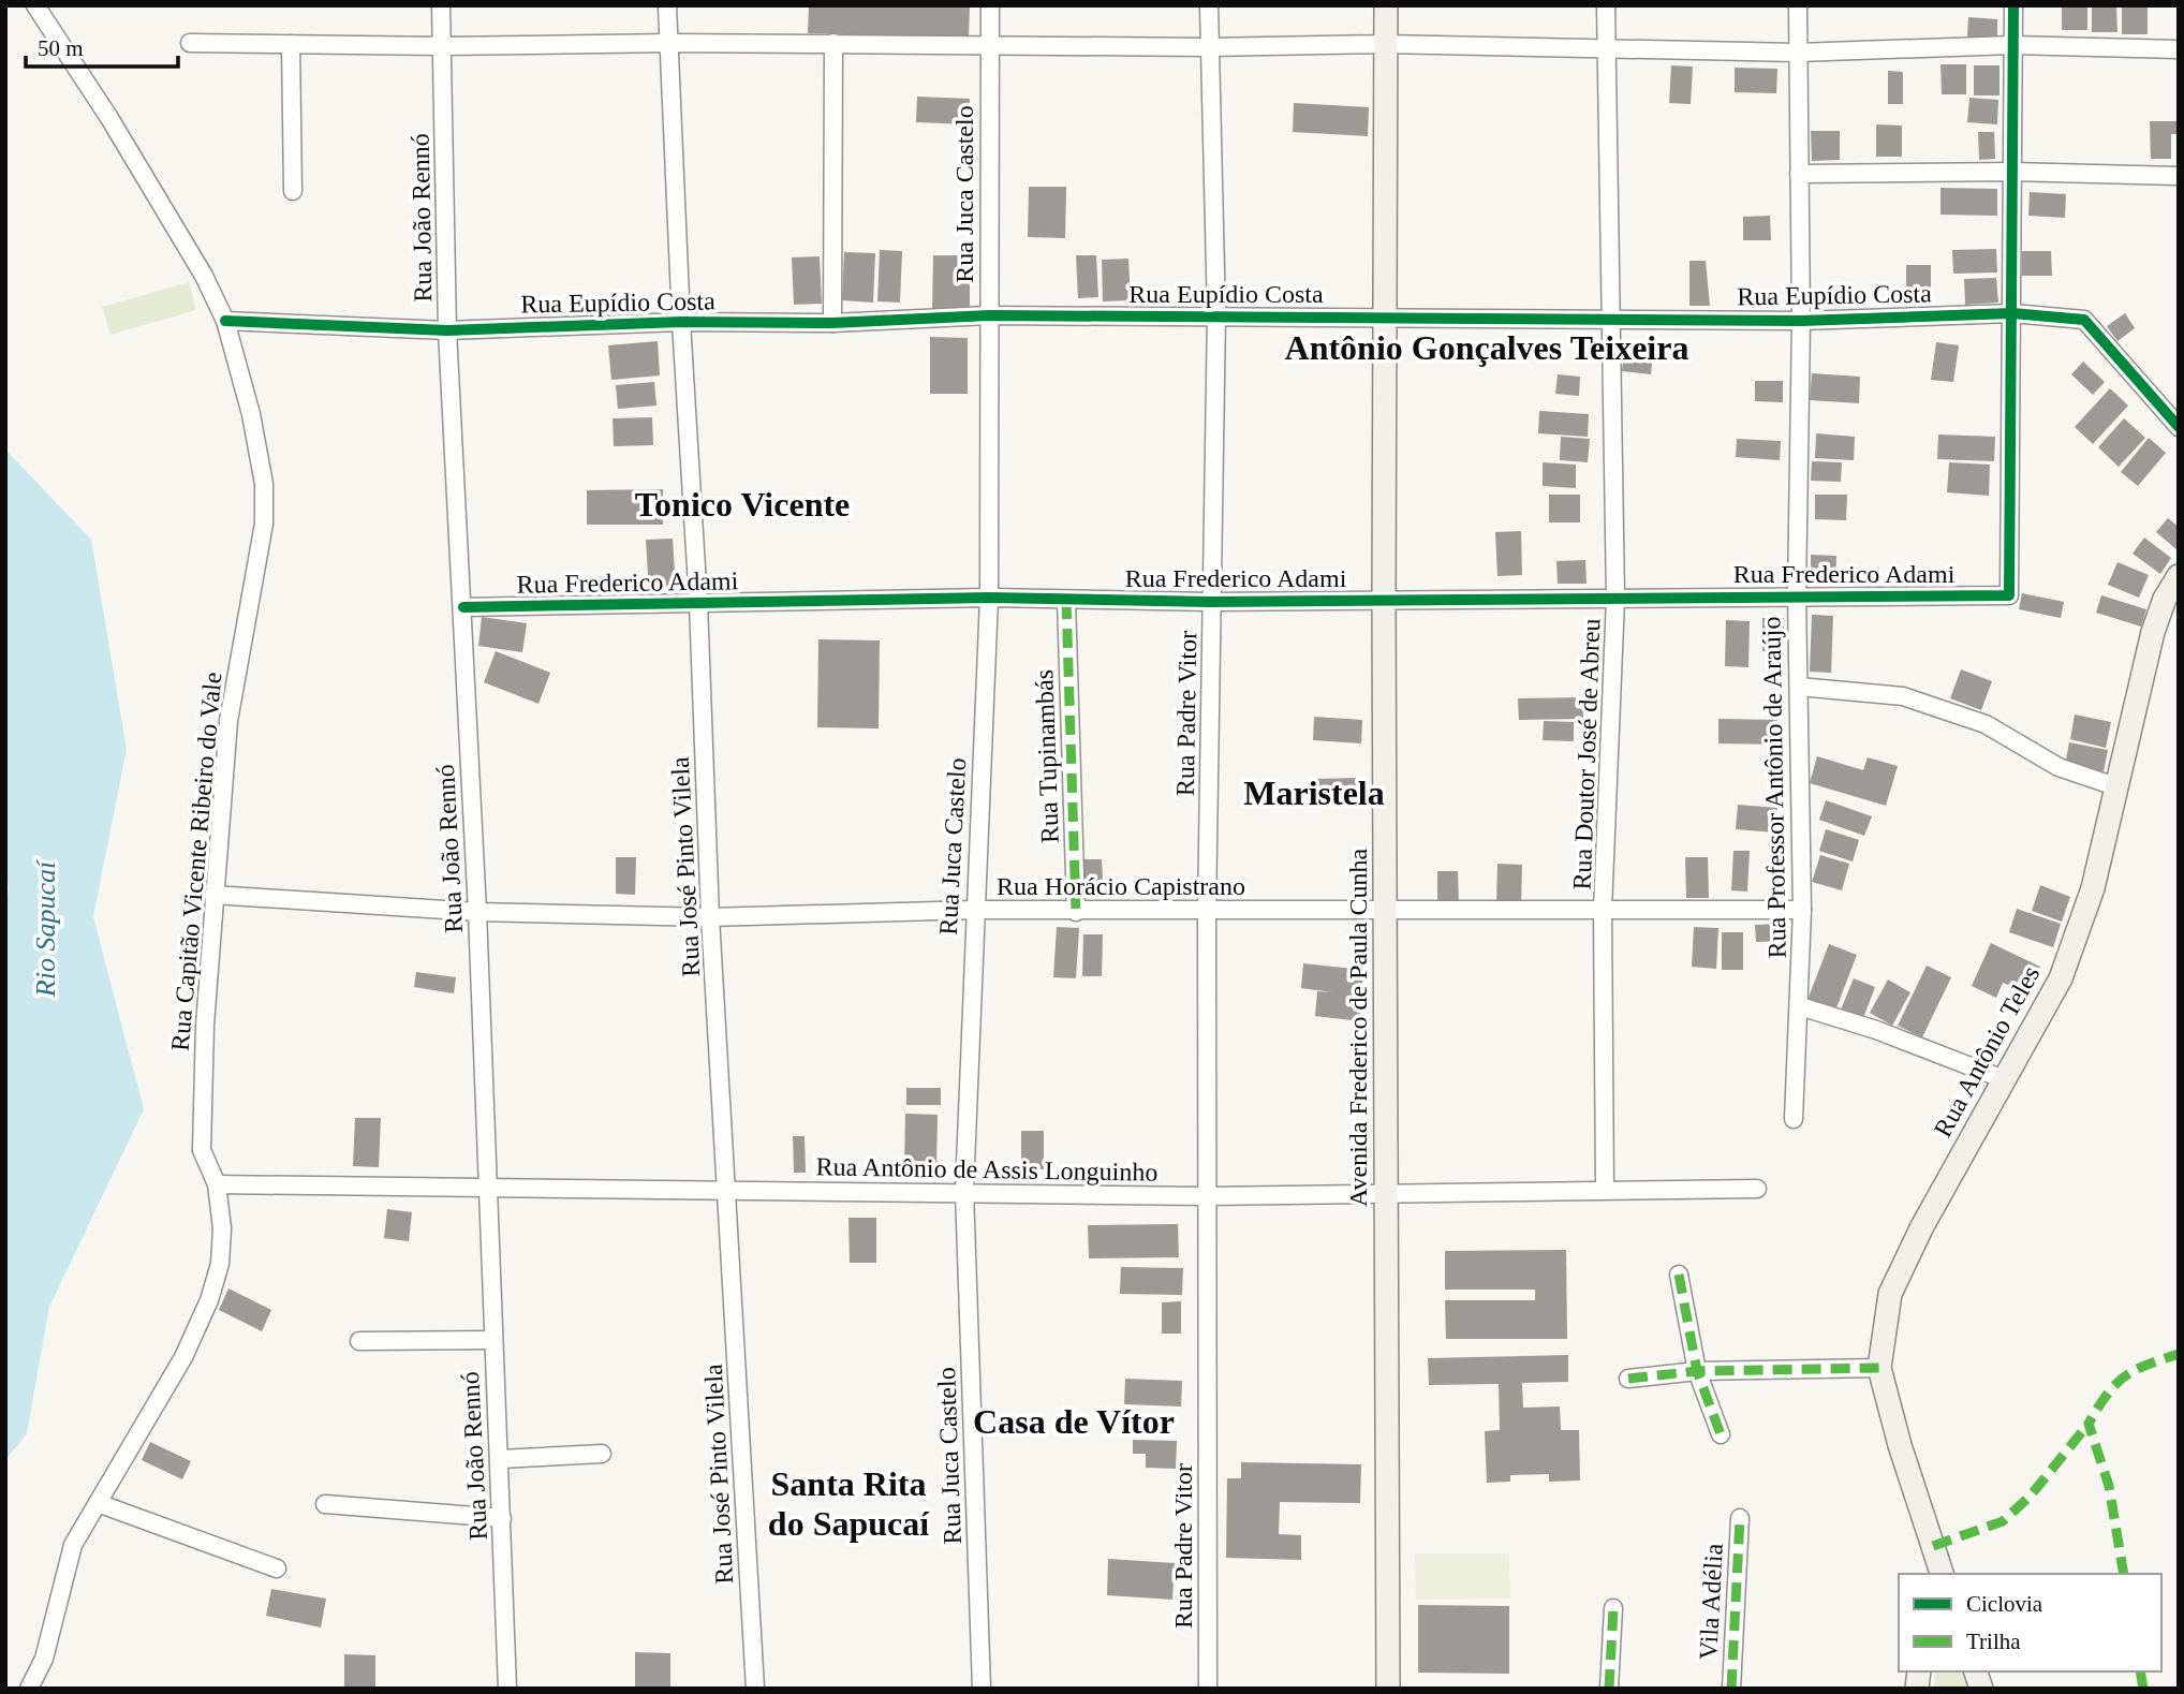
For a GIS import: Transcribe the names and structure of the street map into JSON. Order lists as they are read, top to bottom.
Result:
{
  "streets": {
    "main road": ["Avenida Frederico de Paula Cunha", "Rua Antônio Teles"],
    "street": [
      "Rua Juca Castelo",
      "Rua João Rennó",
      "Rua Eupídio Costa",
      "Rua Frederico Adami",
      "Rua Padre Vitor",
      "Rua Doutor José de Abreu",
      "Rua Tupinambás",
      "Rua Professor Antônio de Araújo",
      "Rua Capitão Vicente Ribeiro do Vale",
      "Rua José Pinto Vilela",
      "Rua Horácio Capistrano",
      "Rua Antônio de Assis Longuinho",
      "Vila Adélia"
    ]
  },
  "crossings": [
    ["Rua Juca Castelo", "Rua Eupídio Costa"],
    ["Rua Juca Castelo", "Rua Frederico Adami"],
    ["Rua Juca Castelo", "Rua Horácio Capistrano"],
    ["Rua Juca Castelo", "Rua Antônio de Assis Longuinho"],
    ["Rua João Rennó", "Rua Eupídio Costa"],
    ["Rua João Rennó", "Rua Frederico Adami"],
    ["Rua João Rennó", "Rua Horácio Capistrano"],
    ["Rua João Rennó", "Rua Antônio de Assis Longuinho"],
    ["Rua Eupídio Costa", "Rua Frederico Adami"],
    ["Rua Eupídio Costa", "Rua Padre Vitor"],
    ["Rua Eupídio Costa", "Rua Doutor José de Abreu"],
    ["Rua Eupídio Costa", "Rua Professor Antônio de Araújo"],
    ["Rua Eupídio Costa", "Rua Capitão Vicente Ribeiro do Vale"],
    ["Rua Eupídio Costa", "Rua José Pinto Vilela"],
    ["Rua Eupídio Costa", "Avenida Frederico de Paula Cunha"],
    ["Rua Frederico Adami", "Rua Padre Vitor"],
    ["Rua Frederico Adami", "Rua Doutor José de Abreu"],
    ["Rua Frederico Adami", "Rua Tupinambás"],
    ["Rua Frederico Adami", "Rua Professor Antônio de Araújo"],
    ["Rua Frederico Adami", "Rua José Pinto Vilela"],
    ["Rua Frederico Adami", "Avenida Frederico de Paula Cunha"],
    ["Rua Padre Vitor", "Rua Horácio Capistrano"],
    ["Rua Padre Vitor", "Rua Antônio de Assis Longuinho"],
    ["Rua Doutor José de Abreu", "Rua Horácio Capistrano"],
    ["Rua Doutor José de Abreu", "Rua Antônio de Assis Longuinho"],
    ["Rua Tupinambás", "Rua Horácio Capistrano"],
    ["Rua Professor Antônio de Araújo", "Rua Horácio Capistrano"],
    ["Rua Capitão Vicente Ribeiro do Vale", "Rua Horácio Capistrano"],
    ["Rua Capitão Vicente Ribeiro do Vale", "Rua Antônio de Assis Longuinho"],
    ["Rua José Pinto Vilela", "Rua Horácio Capistrano"],
    ["Rua José Pinto Vilela", "Rua Antônio de Assis Longuinho"],
    ["Rua Horácio Capistrano", "Avenida Frederico de Paula Cunha"],
    ["Avenida Frederico de Paula Cunha", "Rua Antônio de Assis Longuinho"]
  ],
  "districts": [
    "Antônio Gonçalves Teixeira",
    "Tonico Vicente",
    "Maristela",
    "Casa de Vítor",
    "Santa Rita do Sapucaí"
  ],
  "water": ["Rio Sapucaí"],
  "legend": ["Ciclovia", "Trilha"],
  "scale_bar": "50 m"
}
